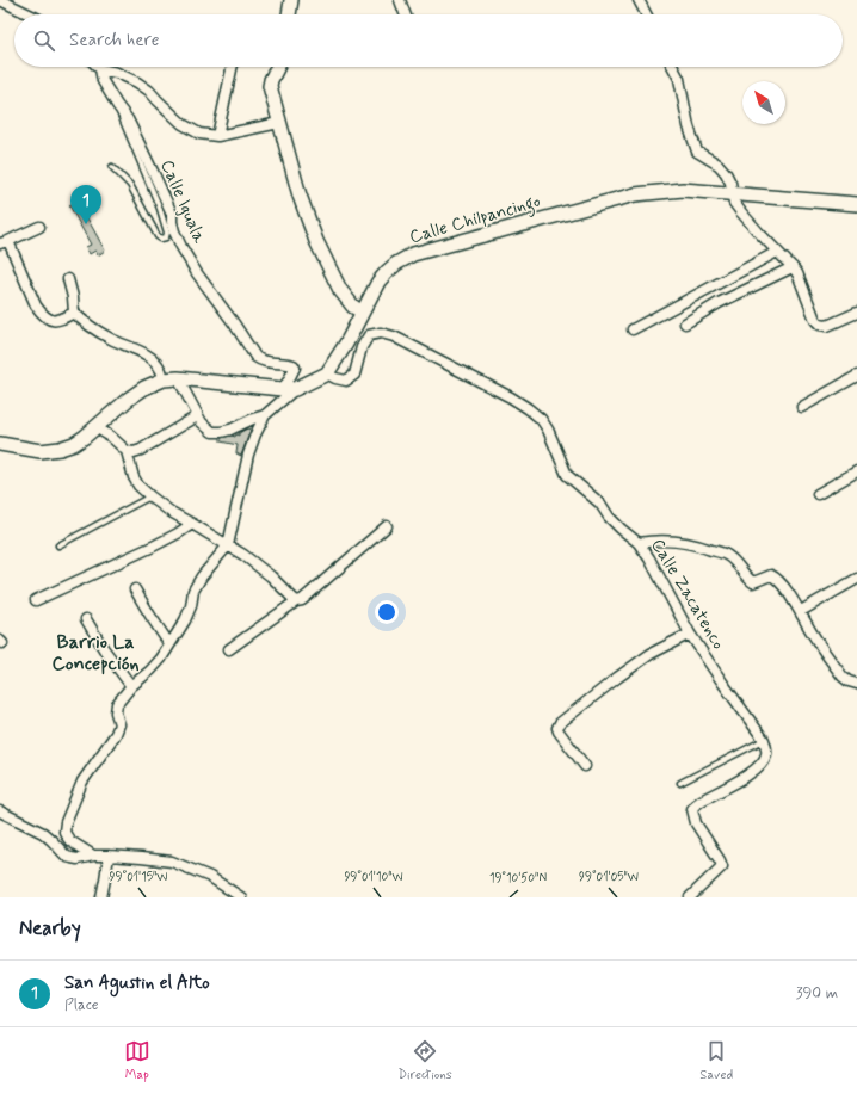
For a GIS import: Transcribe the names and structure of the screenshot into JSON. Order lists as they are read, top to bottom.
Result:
{
  "streets": {
    "street": ["Calle Iguala", "Calle Chilpancingo", "Calle Zacatenco"]
  },
  "crossings": [
    ["Calle Chilpancingo", "Calle Zacatenco"]
  ],
  "districts": ["Barrio La Concepción"],
  "north": "top left",
  "page": {
    "search": "Search here",
    "pins": "1",
    "heading": "Nearby",
    "list": [
      {
        "mark": "1",
        "name": "San Agustin el Alto",
        "note": "Place",
        "value": "390 m"
      }
    ],
    "nav": ["Map", "Directions", "Saved"]
  },
  "coordinates": [
    "99°01'15\"W",
    "99°01'10\"W",
    "99°01'05\"W",
    "19°10'50\"N"
  ]
}
